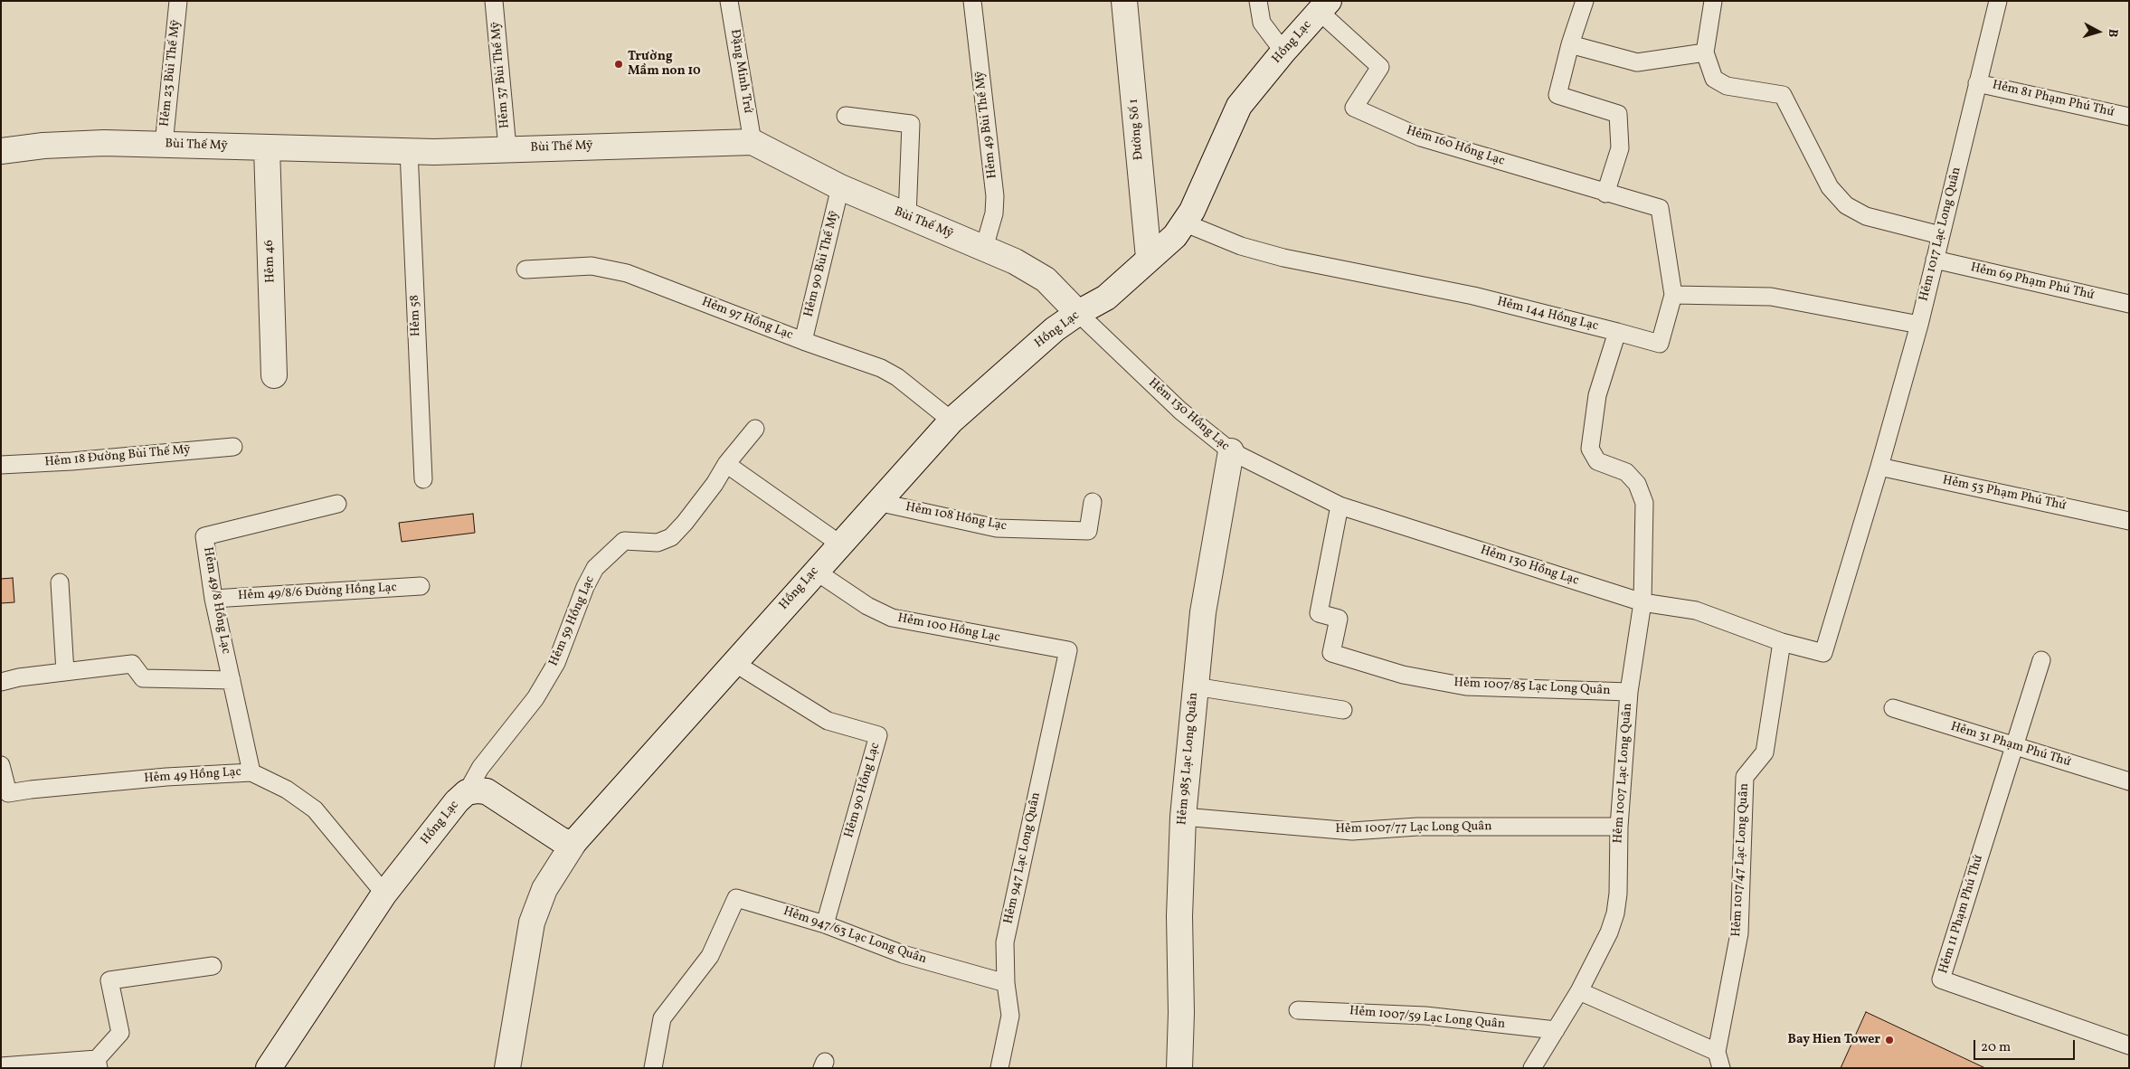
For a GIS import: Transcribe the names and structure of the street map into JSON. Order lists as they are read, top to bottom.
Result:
{
  "streets": {
    "street": [
      "Hồng Lạc",
      "Đường Số 1",
      "Bùi Thế Mỹ",
      "Hẻm 46",
      "Hẻm 985 Lạc Long Quân"
    ],
    "lane": [
      "Đặng Minh Trứ",
      "Hẻm 23 Bùi Thế Mỹ",
      "Hẻm 37 Bùi Thế Mỹ",
      "Hẻm 81 Phạm Phú Thứ",
      "Hẻm 49 Bùi Thế Mỹ",
      "Hẻm 160 Hồng Lạc",
      "Hẻm 1017 Lạc Long Quân",
      "Hẻm 90 Bùi Thế Mỹ",
      "Hẻm 69 Phạm Phú Thứ",
      "Hẻm 144 Hồng Lạc",
      "Hẻm 58",
      "Hẻm 97 Hồng Lạc",
      "Hẻm 130 Hồng Lạc",
      "Hẻm 18 Đường Bùi Thế Mỹ",
      "Hẻm 53 Phạm Phú Thứ",
      "Hẻm 108 Hồng Lạc",
      "Hẻm 49/8/6 Đường Hồng Lạc",
      "Hẻm 49/8 Hồng Lạc",
      "Hẻm 59 Hồng Lạc",
      "Hẻm 100 Hồng Lạc",
      "Hẻm 1007/85 Lạc Long Quân",
      "Hẻm 31 Phạm Phú Thứ",
      "Hẻm 1007 Lạc Long Quân",
      "Hẻm 49 Hồng Lạc",
      "Hẻm 90 Hồng Lạc",
      "Hẻm 1007/77 Lạc Long Quân",
      "Hẻm 947 Lạc Long Quân",
      "Hẻm 1017/47 Lạc Long Quân",
      "Hẻm 11 Phạm Phú Thứ",
      "Hẻm 947/63 Lạc Long Quân",
      "Hẻm 1007/59 Lạc Long Quân"
    ]
  },
  "crossings": [
    ["Hồng Lạc", "Đường Số 1"],
    ["Hồng Lạc", "Bùi Thế Mỹ"],
    ["Hồng Lạc", "Hẻm 160 Hồng Lạc"],
    ["Hồng Lạc", "Hẻm 144 Hồng Lạc"],
    ["Hồng Lạc", "Hẻm 97 Hồng Lạc"],
    ["Hồng Lạc", "Hẻm 130 Hồng Lạc"],
    ["Hồng Lạc", "Hẻm 108 Hồng Lạc"],
    ["Hồng Lạc", "Hẻm 59 Hồng Lạc"],
    ["Hồng Lạc", "Hẻm 100 Hồng Lạc"],
    ["Hồng Lạc", "Hẻm 49 Hồng Lạc"],
    ["Hồng Lạc", "Hẻm 90 Hồng Lạc"],
    ["Đặng Minh Trứ", "Bùi Thế Mỹ"],
    ["Hẻm 23 Bùi Thế Mỹ", "Bùi Thế Mỹ"],
    ["Hẻm 37 Bùi Thế Mỹ", "Bùi Thế Mỹ"],
    ["Hẻm 81 Phạm Phú Thứ", "Hẻm 1017 Lạc Long Quân"],
    ["Hẻm 49 Bùi Thế Mỹ", "Bùi Thế Mỹ"],
    ["Bùi Thế Mỹ", "Hẻm 46"],
    ["Bùi Thế Mỹ", "Hẻm 90 Bùi Thế Mỹ"],
    ["Bùi Thế Mỹ", "Hẻm 58"],
    ["Bùi Thế Mỹ", "Hẻm 130 Hồng Lạc"],
    ["Hẻm 160 Hồng Lạc", "Hẻm 144 Hồng Lạc"],
    ["Hẻm 1017 Lạc Long Quân", "Hẻm 69 Phạm Phú Thứ"],
    ["Hẻm 1017 Lạc Long Quân", "Hẻm 53 Phạm Phú Thứ"],
    ["Hẻm 90 Bùi Thế Mỹ", "Hẻm 97 Hồng Lạc"],
    ["Hẻm 130 Hồng Lạc", "Hẻm 1007/85 Lạc Long Quân"],
    ["Hẻm 130 Hồng Lạc", "Hẻm 985 Lạc Long Quân"],
    ["Hẻm 130 Hồng Lạc", "Hẻm 1007 Lạc Long Quân"],
    ["Hẻm 49/8/6 Đường Hồng Lạc", "Hẻm 49/8 Hồng Lạc"],
    ["Hẻm 49/8 Hồng Lạc", "Hẻm 49 Hồng Lạc"],
    ["Hẻm 100 Hồng Lạc", "Hẻm 947 Lạc Long Quân"],
    ["Hẻm 1007/85 Lạc Long Quân", "Hẻm 1007 Lạc Long Quân"],
    ["Hẻm 31 Phạm Phú Thứ", "Hẻm 11 Phạm Phú Thứ"],
    ["Hẻm 985 Lạc Long Quân", "Hẻm 1007/77 Lạc Long Quân"],
    ["Hẻm 1007 Lạc Long Quân", "Hẻm 1007/77 Lạc Long Quân"],
    ["Hẻm 1007 Lạc Long Quân", "Hẻm 1007/59 Lạc Long Quân"],
    ["Hẻm 90 Hồng Lạc", "Hẻm 947/63 Lạc Long Quân"],
    ["Hẻm 947 Lạc Long Quân", "Hẻm 947/63 Lạc Long Quân"]
  ],
  "places": ["Trường Mầm non 10", "Bay Hien Tower"],
  "scale_bar": "20 m",
  "north": "right"
}
